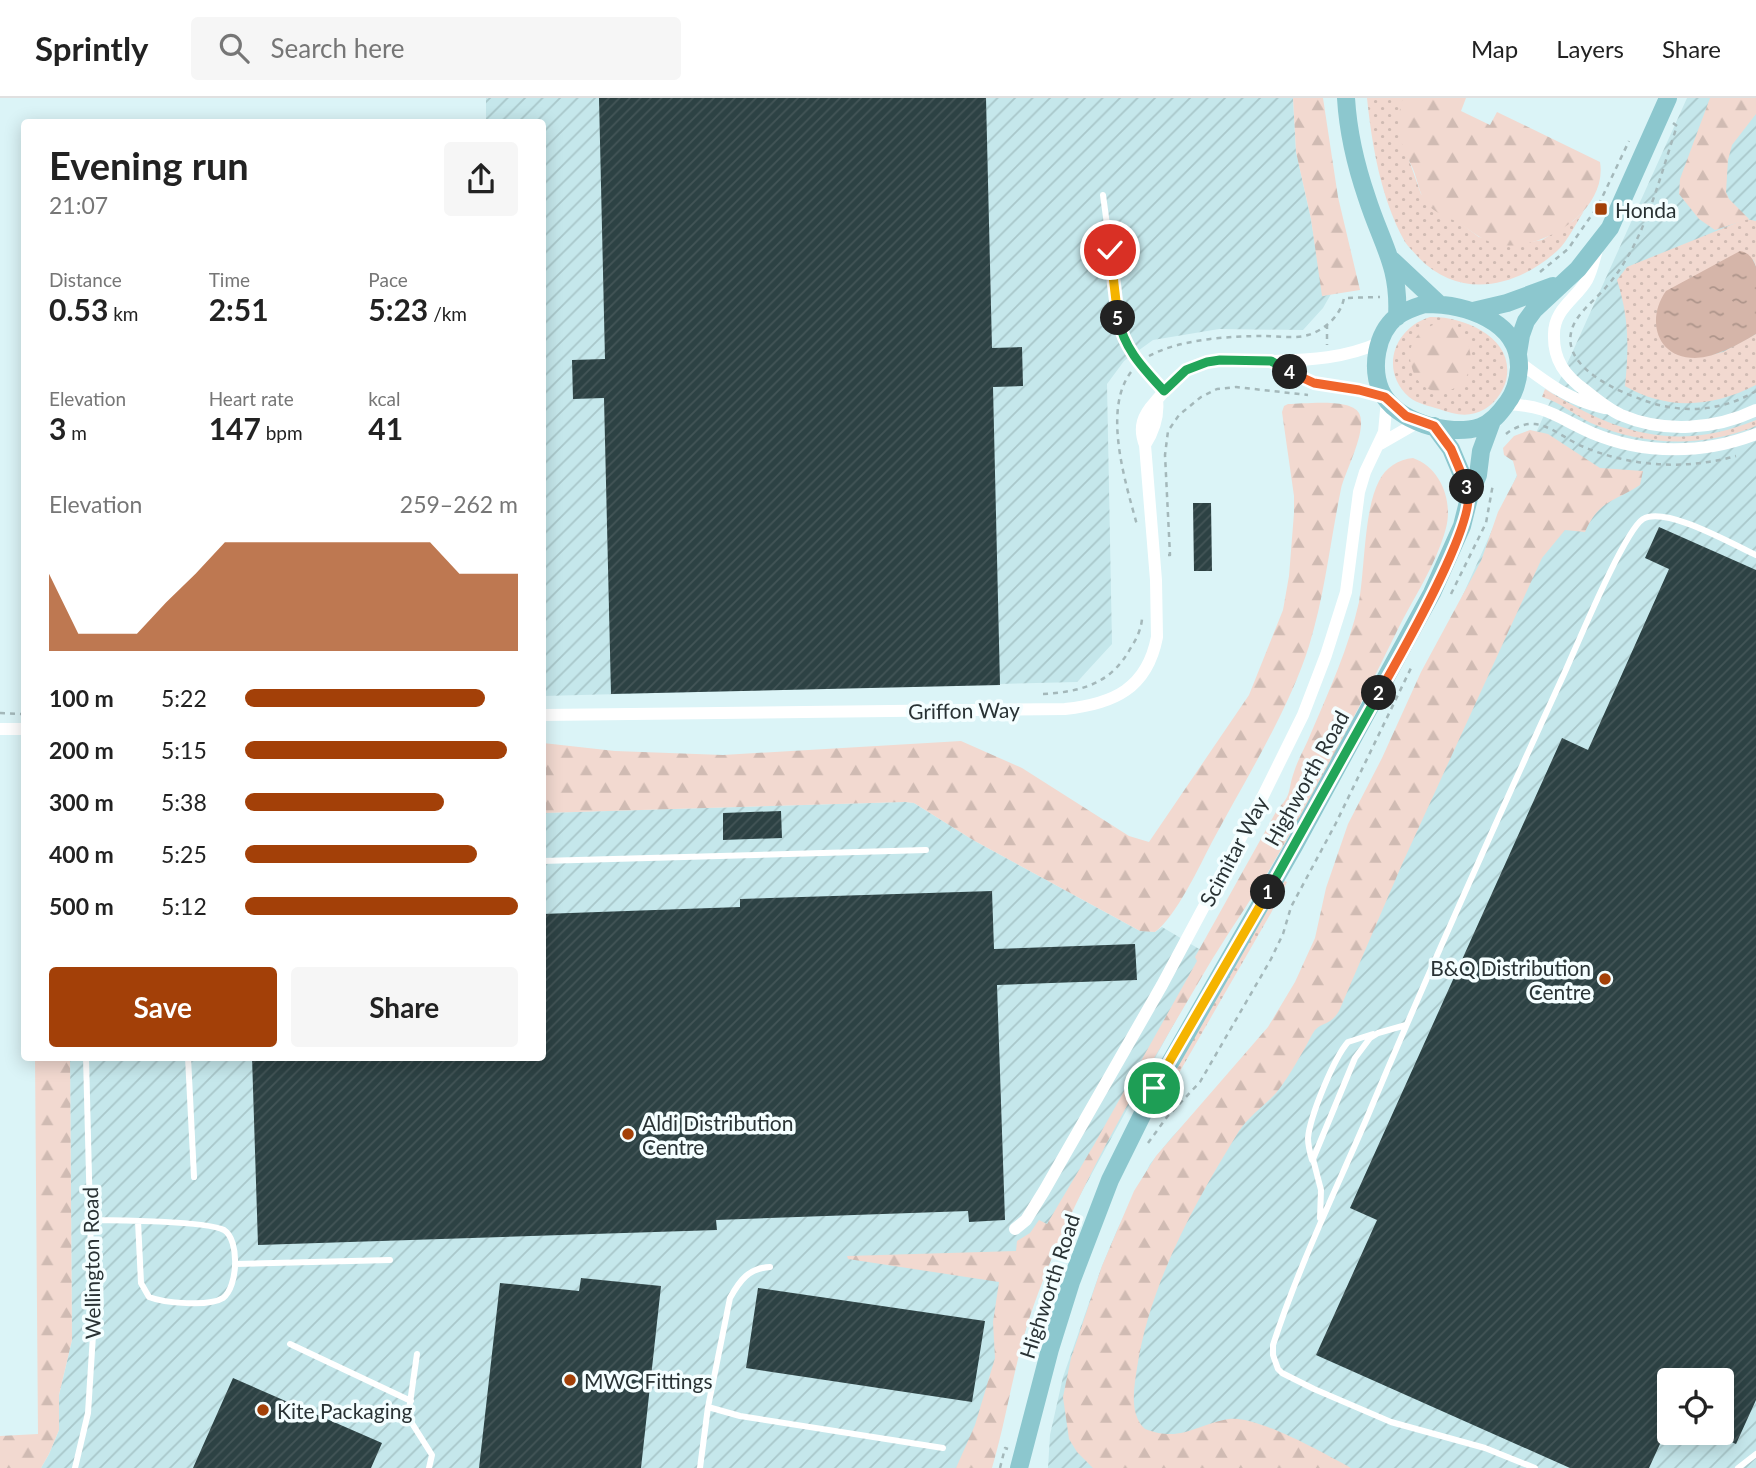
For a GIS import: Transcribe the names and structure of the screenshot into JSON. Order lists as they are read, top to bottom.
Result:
{
  "streets": {
    "main road": ["Highworth Road"],
    "street": ["Griffon Way", "Scimitar Way"],
    "lane": ["Wellington Road"]
  },
  "crossings": [
    ["Highworth Road", "Scimitar Way"]
  ],
  "places": {
    "transit": ["Honda"],
    "other": [
      "B&Q Distribution Centre",
      "Aldi Distribution Centre",
      "MWC Fittings",
      "Kite Packaging"
    ]
  },
  "page": {
    "header": "Sprintly",
    "search": "Search here",
    "nav": ["Map", "Layers", "Share"],
    "heading": ["Evening run", "21:07"],
    "stats": [
      ["Distance", "0.53 km"],
      ["Time", "2:51"],
      ["Pace", "5:23 /km"],
      ["Elevation", "3 m"],
      ["Heart rate", "147 bpm"],
      ["kcal", "41"]
    ],
    "pins": [
      "5",
      "4",
      "3",
      "2",
      "1"
    ],
    "chart": ["Elevation", "259–262 m"],
    "list": [
      {
        "name": "100 m",
        "note": "5:22"
      },
      {
        "name": "200 m",
        "note": "5:15"
      },
      {
        "name": "300 m",
        "note": "5:38"
      },
      {
        "name": "400 m",
        "note": "5:25"
      },
      {
        "name": "500 m",
        "note": "5:12"
      }
    ],
    "buttons": ["Save", "Share"]
  }
}
